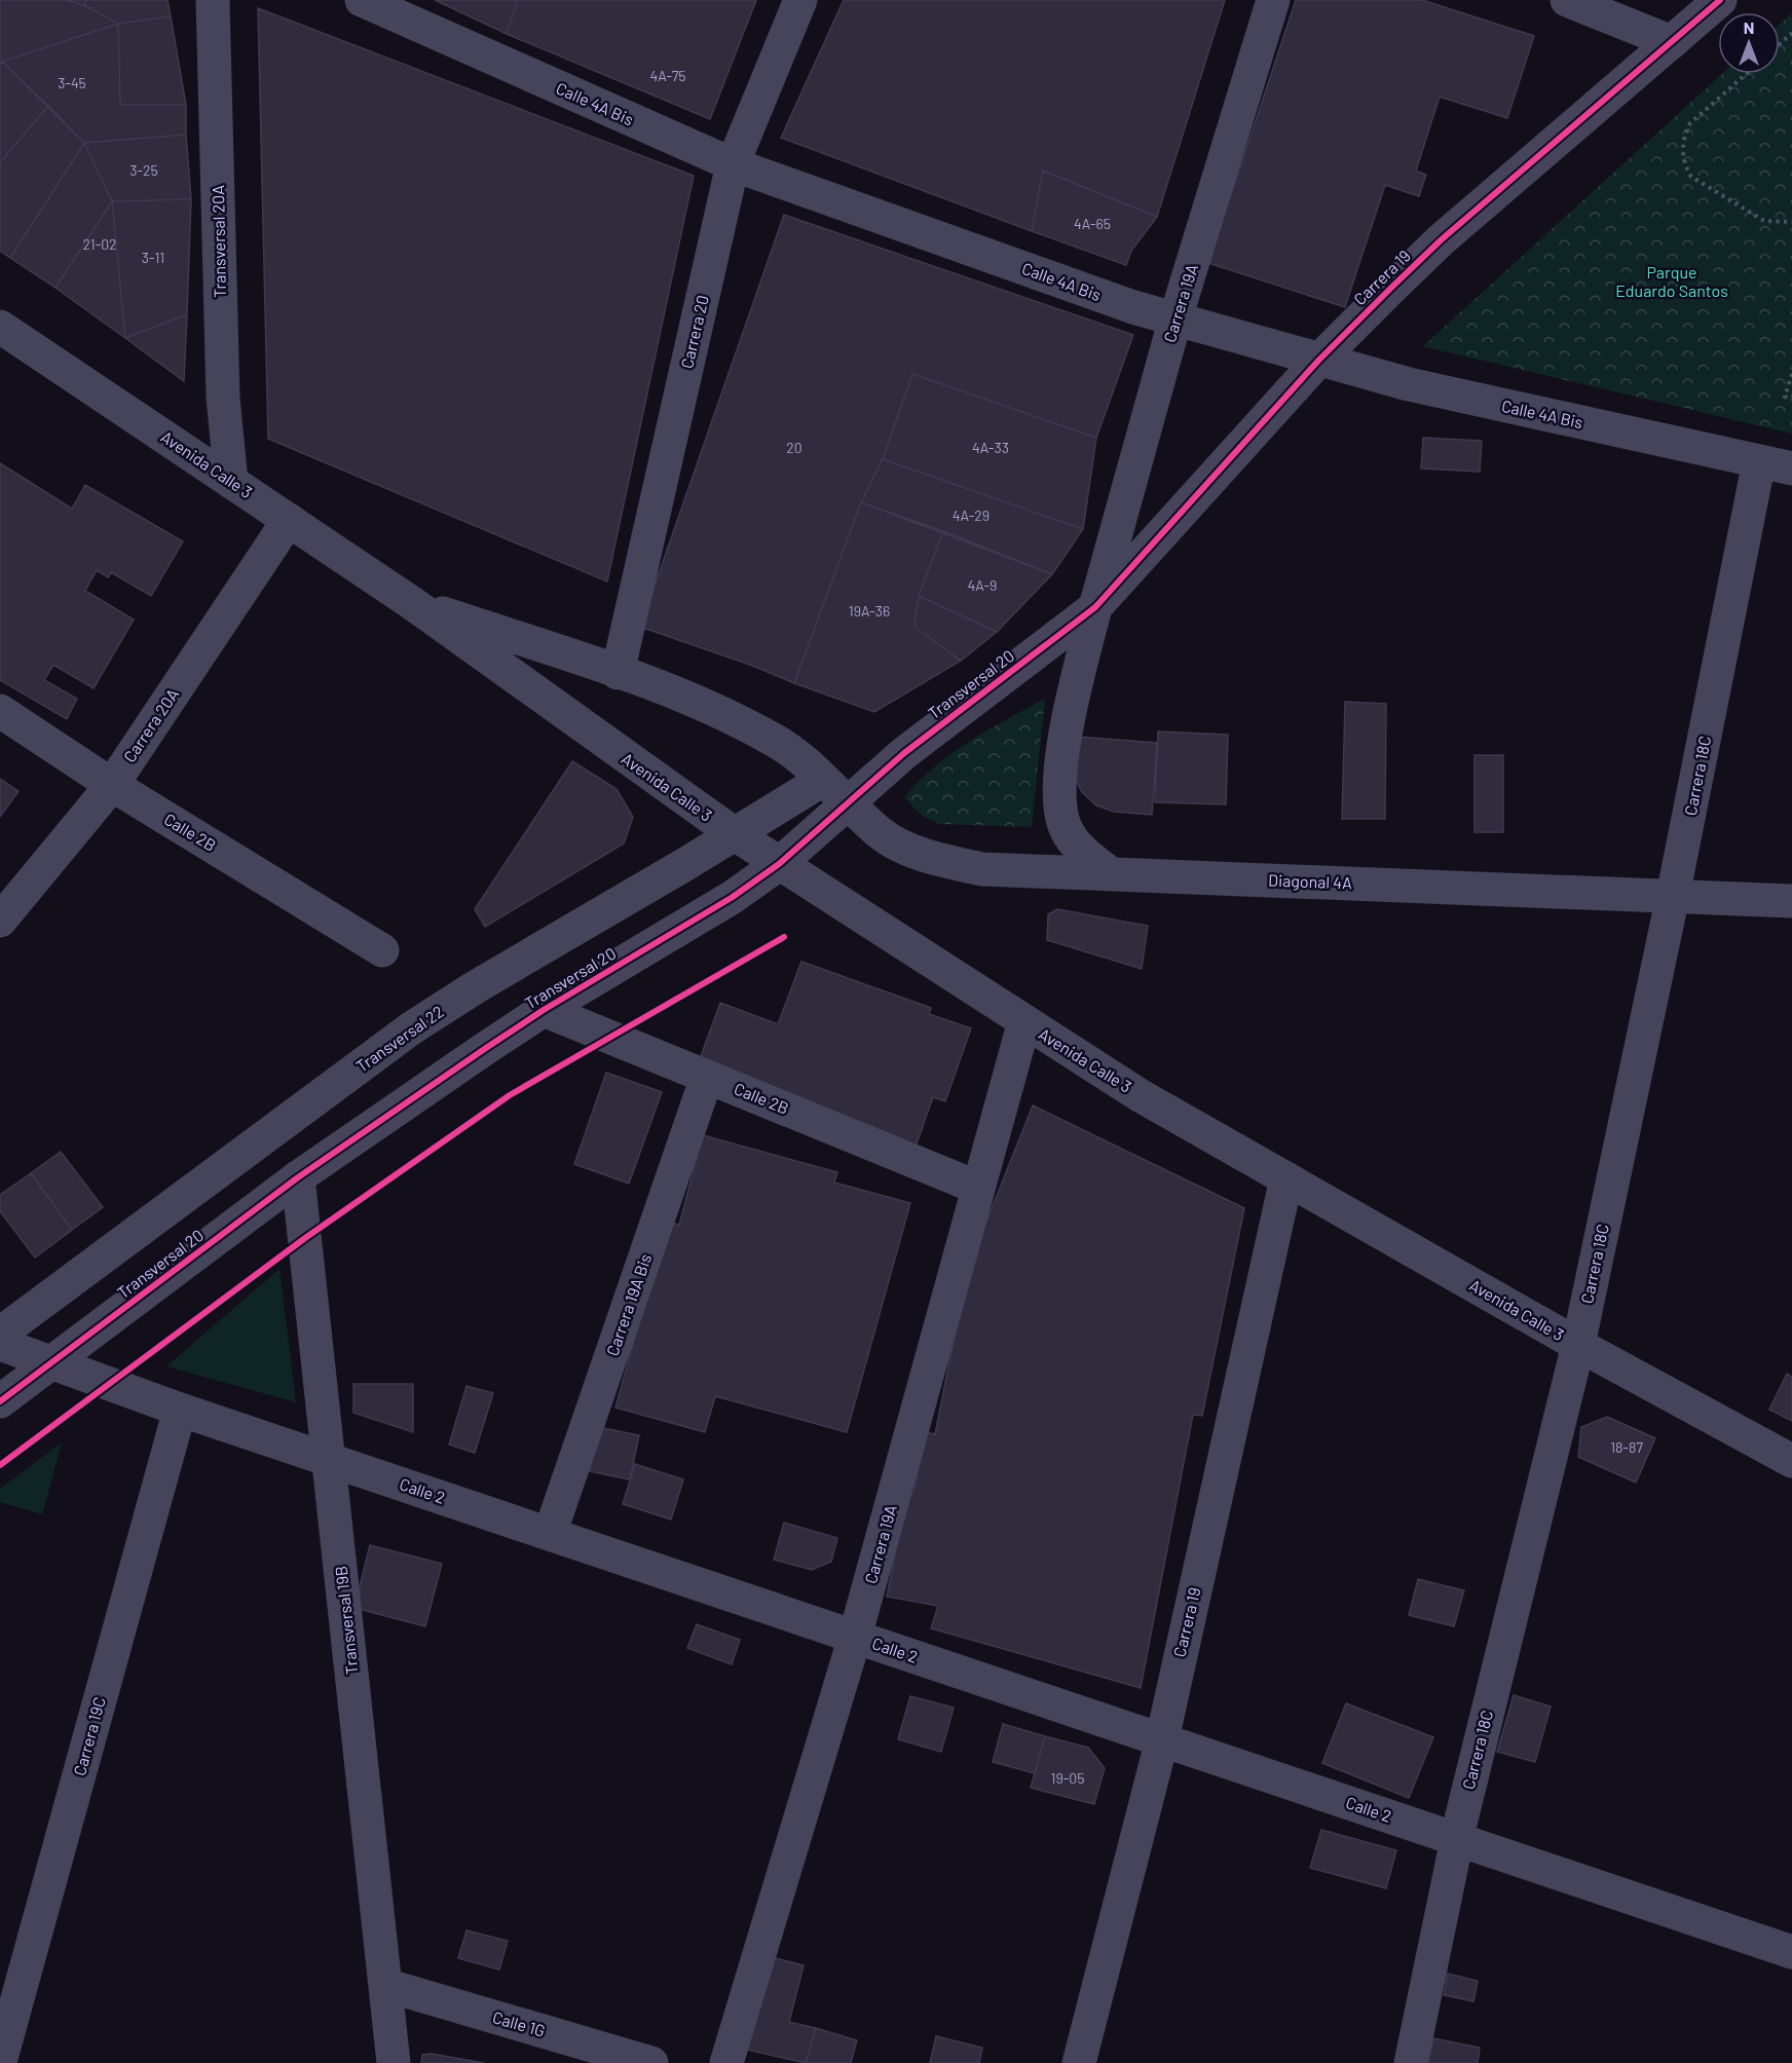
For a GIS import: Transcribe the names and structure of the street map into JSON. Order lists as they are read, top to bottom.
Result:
{
  "streets": {
    "street": [
      "Calle 4A Bis",
      "Transversal 20A",
      "Carrera 19",
      "Carrera 19A",
      "Carrera 20",
      "Avenida Calle 3",
      "Transversal 20",
      "Carrera 20A",
      "Carrera 18C",
      "Calle 2B",
      "Diagonal 4A",
      "Transversal 22",
      "Carrera 19A Bis",
      "Calle 2",
      "Transversal 19B",
      "Carrera 19C",
      "Calle 1G"
    ]
  },
  "crossings": [
    ["Calle 4A Bis", "Carrera 19"],
    ["Calle 4A Bis", "Carrera 19A"],
    ["Calle 4A Bis", "Carrera 20"],
    ["Calle 4A Bis", "Carrera 18C"],
    ["Transversal 20A", "Avenida Calle 3"],
    ["Carrera 19", "Carrera 19A"],
    ["Carrera 19", "Avenida Calle 3"],
    ["Carrera 19", "Transversal 20"],
    ["Carrera 19", "Calle 2"],
    ["Carrera 19A", "Avenida Calle 3"],
    ["Carrera 19A", "Transversal 20"],
    ["Carrera 19A", "Calle 2B"],
    ["Carrera 19A", "Diagonal 4A"],
    ["Carrera 19A", "Calle 2"],
    ["Carrera 20", "Avenida Calle 3"],
    ["Avenida Calle 3", "Transversal 20"],
    ["Avenida Calle 3", "Carrera 20A"],
    ["Avenida Calle 3", "Carrera 18C"],
    ["Avenida Calle 3", "Diagonal 4A"],
    ["Avenida Calle 3", "Transversal 22"],
    ["Transversal 20", "Calle 2B"],
    ["Transversal 20", "Diagonal 4A"],
    ["Transversal 20", "Calle 2"],
    ["Transversal 20", "Transversal 19B"],
    ["Carrera 20A", "Calle 2B"],
    ["Carrera 18C", "Diagonal 4A"],
    ["Carrera 18C", "Calle 2"],
    ["Calle 2B", "Carrera 19A Bis"],
    ["Carrera 19A Bis", "Calle 2"],
    ["Calle 2", "Transversal 19B"],
    ["Calle 2", "Carrera 19C"],
    ["Transversal 19B", "Calle 1G"]
  ],
  "parks": ["Parque Eduardo Santos"],
  "house_numbers": [
    "4A-75",
    "3-45",
    "3-25",
    "4A-65",
    "21-02",
    "3-11",
    "20",
    "4A-33",
    "4A-29",
    "4A-9",
    "19A-36",
    "18-87",
    "19-05"
  ],
  "north": "top"
}
